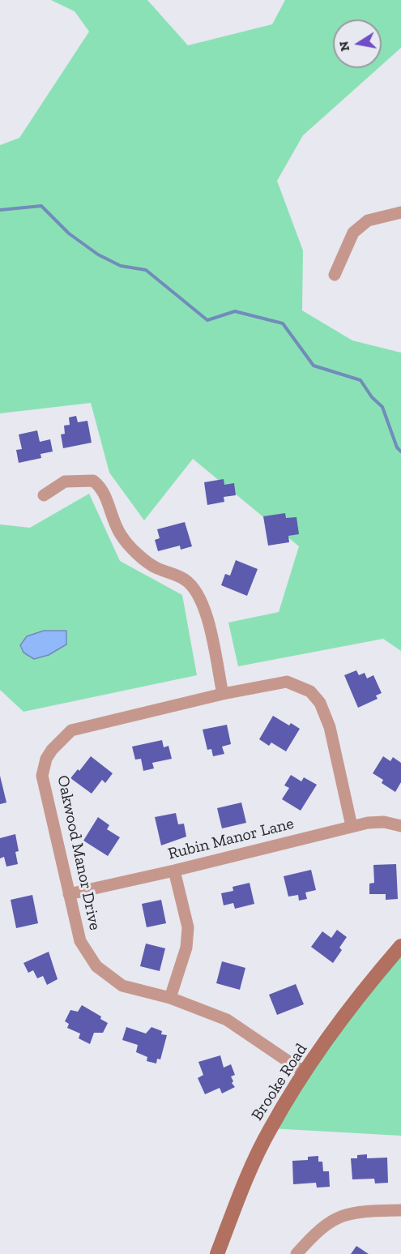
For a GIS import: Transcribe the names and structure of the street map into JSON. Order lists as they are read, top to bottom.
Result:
{
  "streets": {
    "street": ["Rubin Manor Lane", "Oakwood Manor Drive", "Brooke Road"]
  },
  "crossings": [
    ["Rubin Manor Lane", "Oakwood Manor Drive"],
    ["Oakwood Manor Drive", "Brooke Road"]
  ],
  "north": "left"
}
